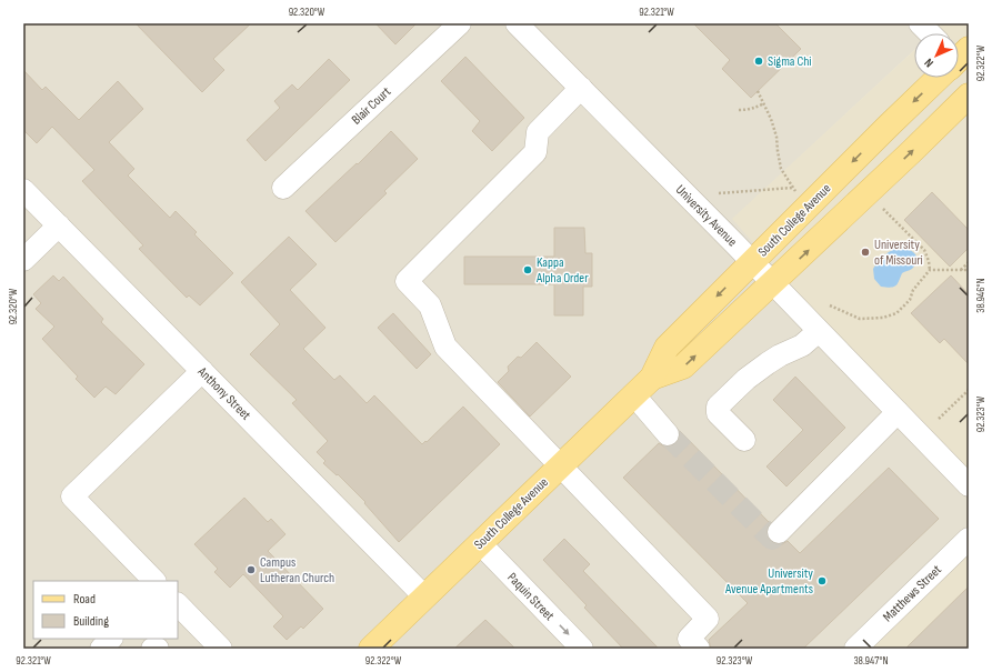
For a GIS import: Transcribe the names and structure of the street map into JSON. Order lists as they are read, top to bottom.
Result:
{
  "streets": {
    "main road": ["South College Avenue"],
    "street": [
      "Blair Court",
      "University Avenue",
      "Anthony Street",
      "Matthews Street",
      "Paquin Street"
    ]
  },
  "crossings": [
    ["University Avenue", "South College Avenue"],
    ["South College Avenue", "Anthony Street"],
    ["South College Avenue", "Paquin Street"]
  ],
  "one_way": ["Paquin Street"],
  "places": [
    "Sigma Chi",
    "University of Missouri",
    "Kappa Alpha Order",
    "Campus Lutheran Church",
    "University Avenue Apartments"
  ],
  "legend": ["Road", "Building"],
  "north": "bottom left",
  "coordinates": [
    "92.320°W",
    "92.321°W",
    "92.322°W",
    "38.946°N",
    "92.323°W",
    "38.947°N"
  ]
}
